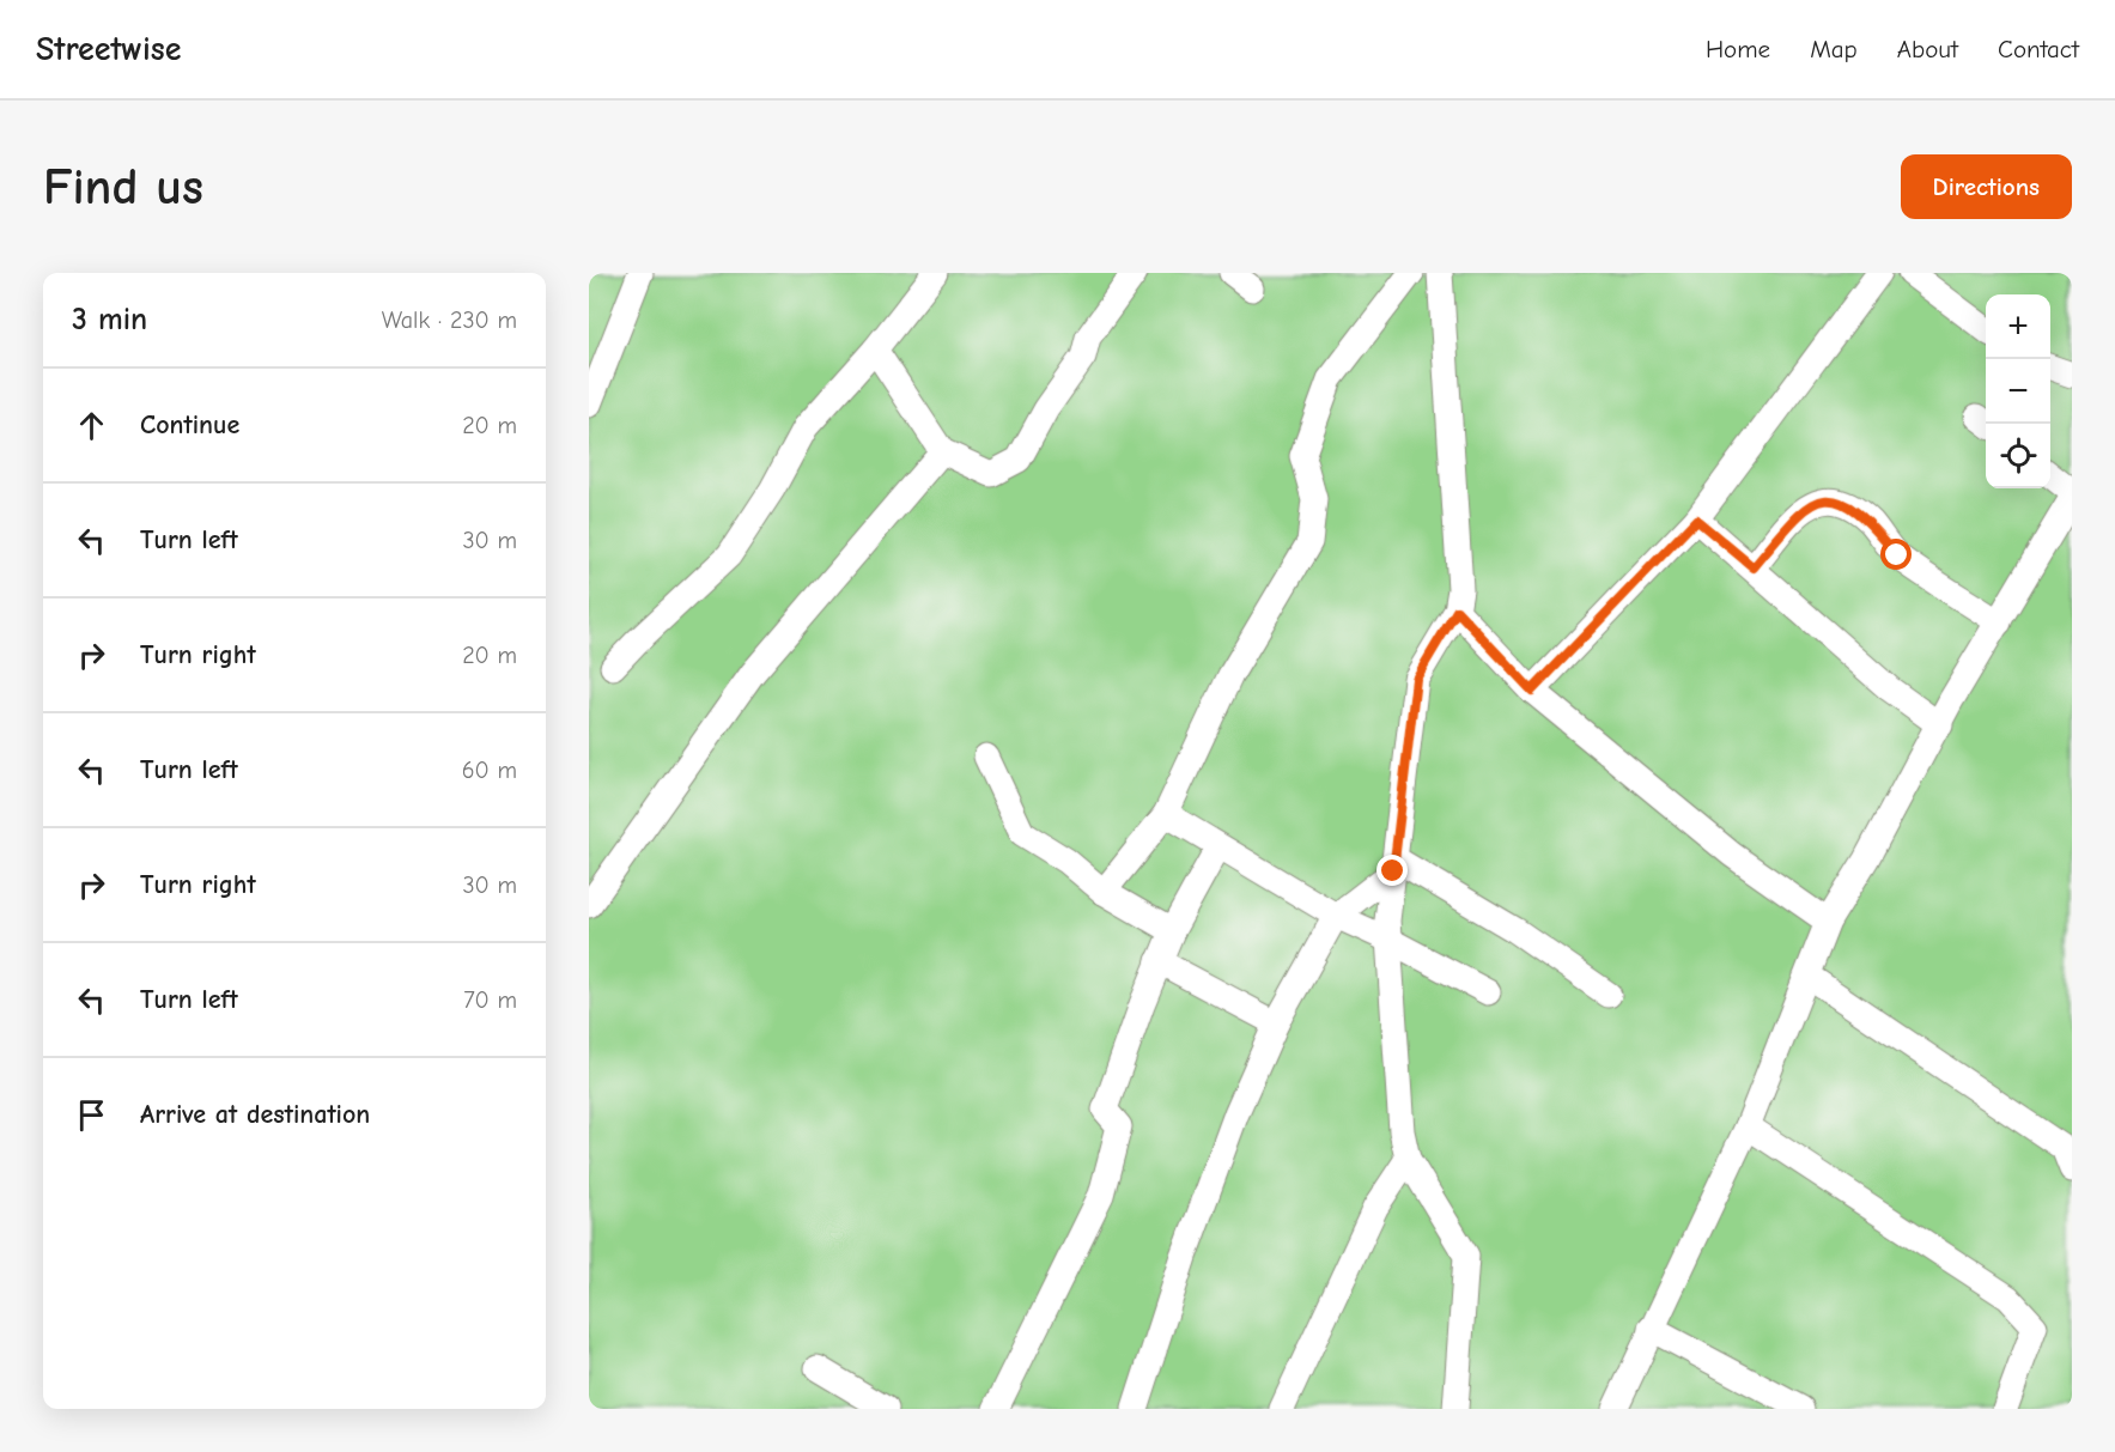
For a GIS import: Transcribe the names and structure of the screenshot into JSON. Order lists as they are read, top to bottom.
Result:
{
  "page": {
    "header": "Streetwise",
    "nav": [
      "Home",
      "Map",
      "About",
      "Contact"
    ],
    "buttons": "Directions",
    "title": "Find us",
    "heading": ["3 min", "Walk · 230 m"],
    "map_buttons": ["+", "−"],
    "list": [
      ["Continue", "20 m"],
      ["Turn left", "30 m"],
      ["Turn right", "20 m"],
      ["Turn left", "60 m"],
      ["Turn right", "30 m"],
      ["Turn left", "70 m"],
      "Arrive at destination"
    ]
  }
}
